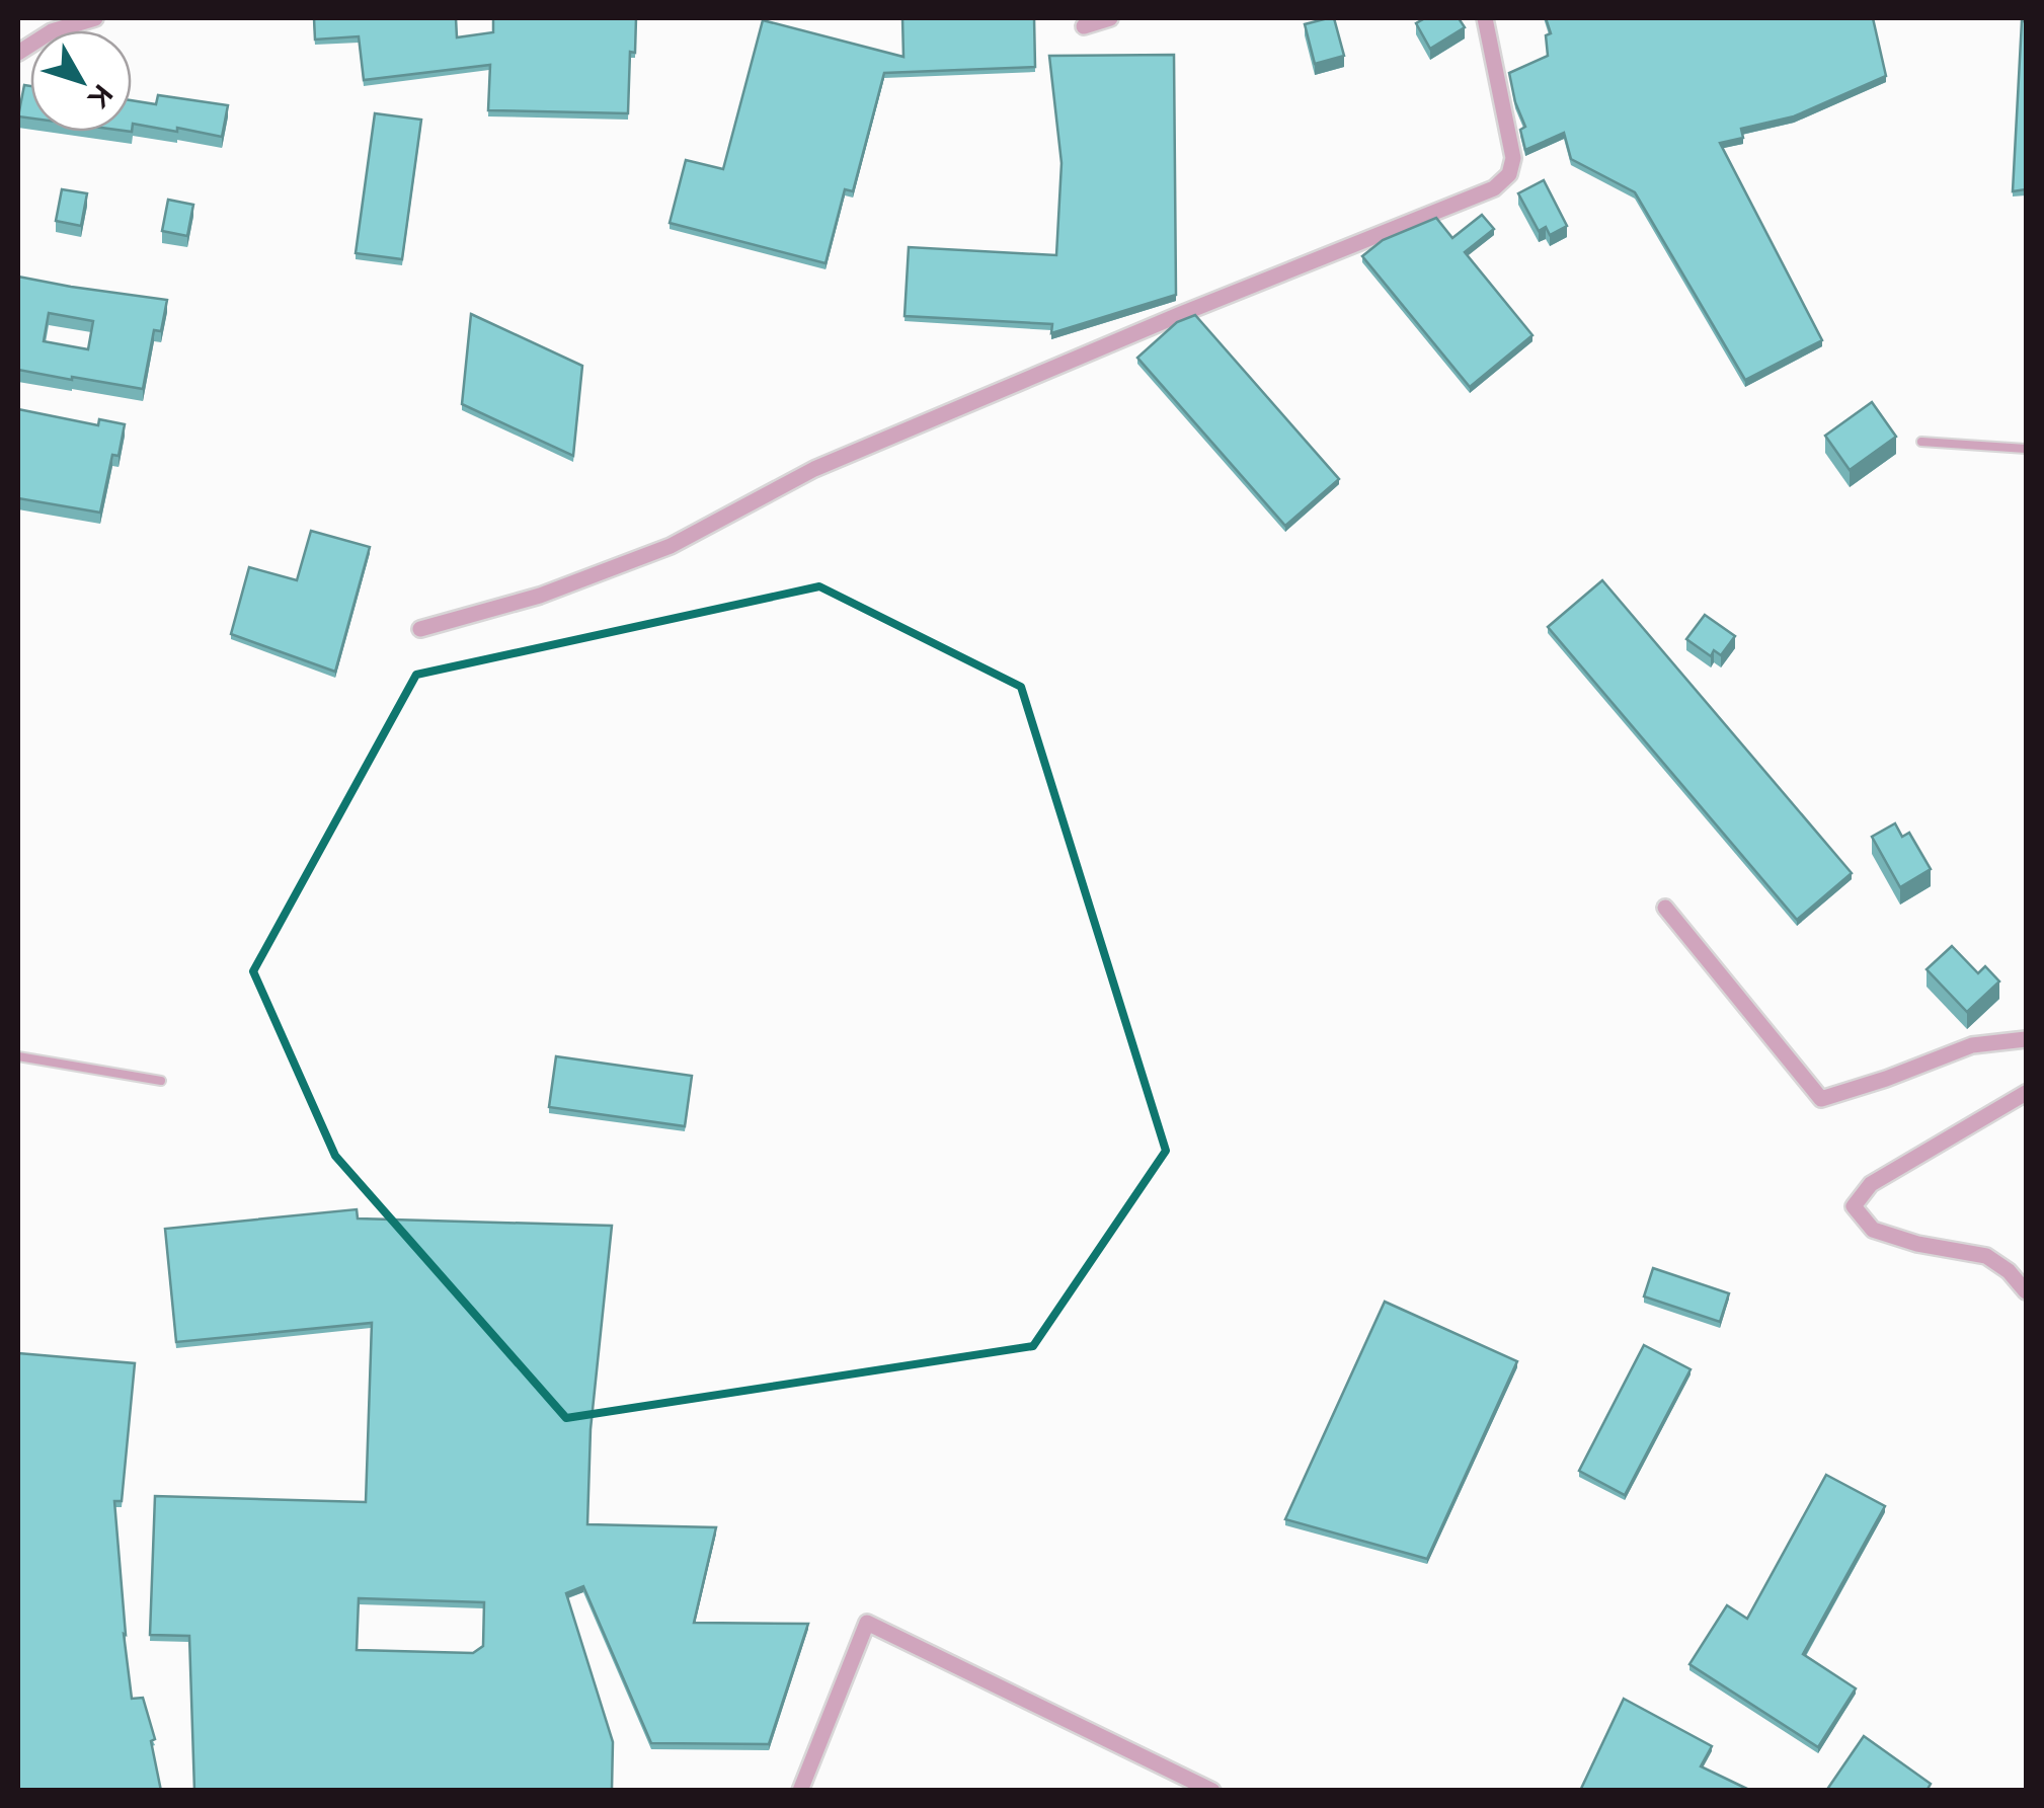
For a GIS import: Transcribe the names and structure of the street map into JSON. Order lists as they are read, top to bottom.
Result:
{
  "north": "bottom right"
}
